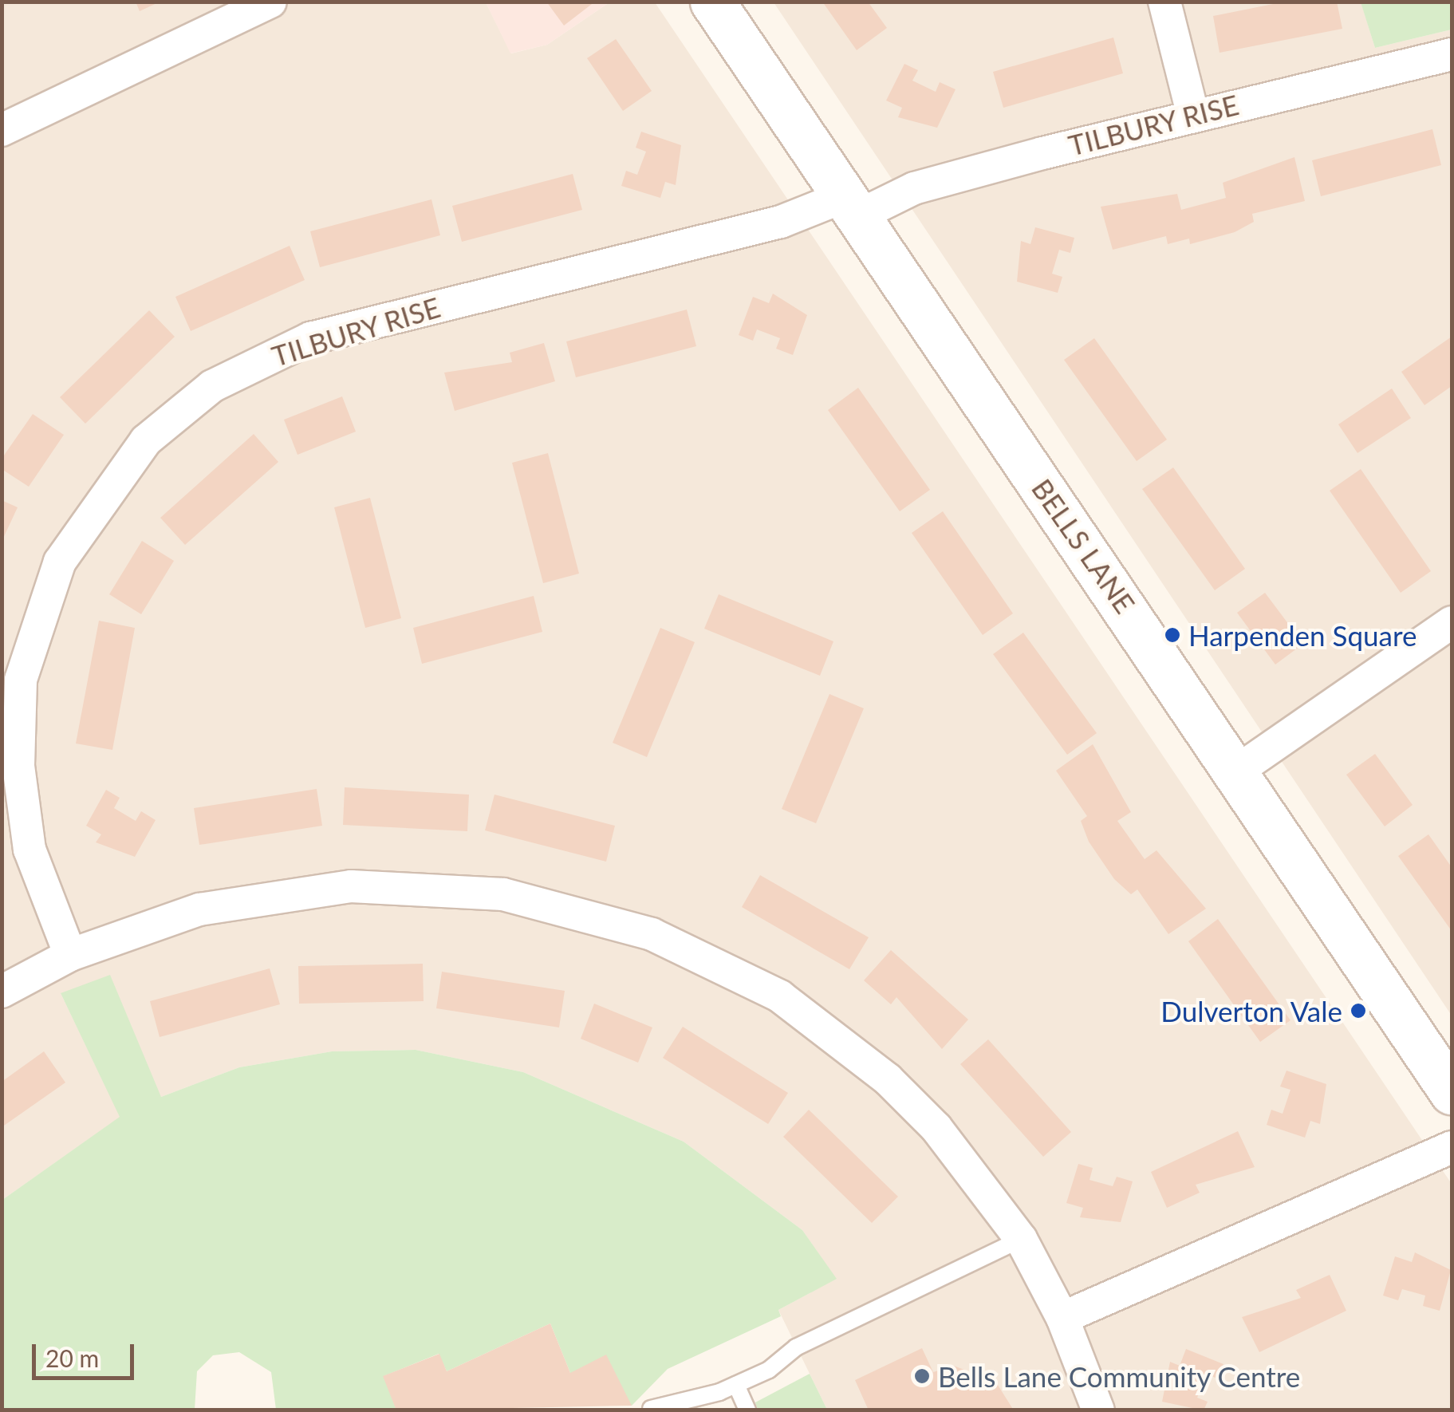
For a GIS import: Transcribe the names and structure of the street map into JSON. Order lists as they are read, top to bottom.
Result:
{
  "streets": {
    "main road": ["BELLS LANE"],
    "street": ["TILBURY RISE"]
  },
  "crossings": [
    ["TILBURY RISE", "BELLS LANE"]
  ],
  "places": ["Harpenden Square", "Dulverton Vale", "Bells Lane Community Centre"],
  "scale_bar": "20 m"
}
